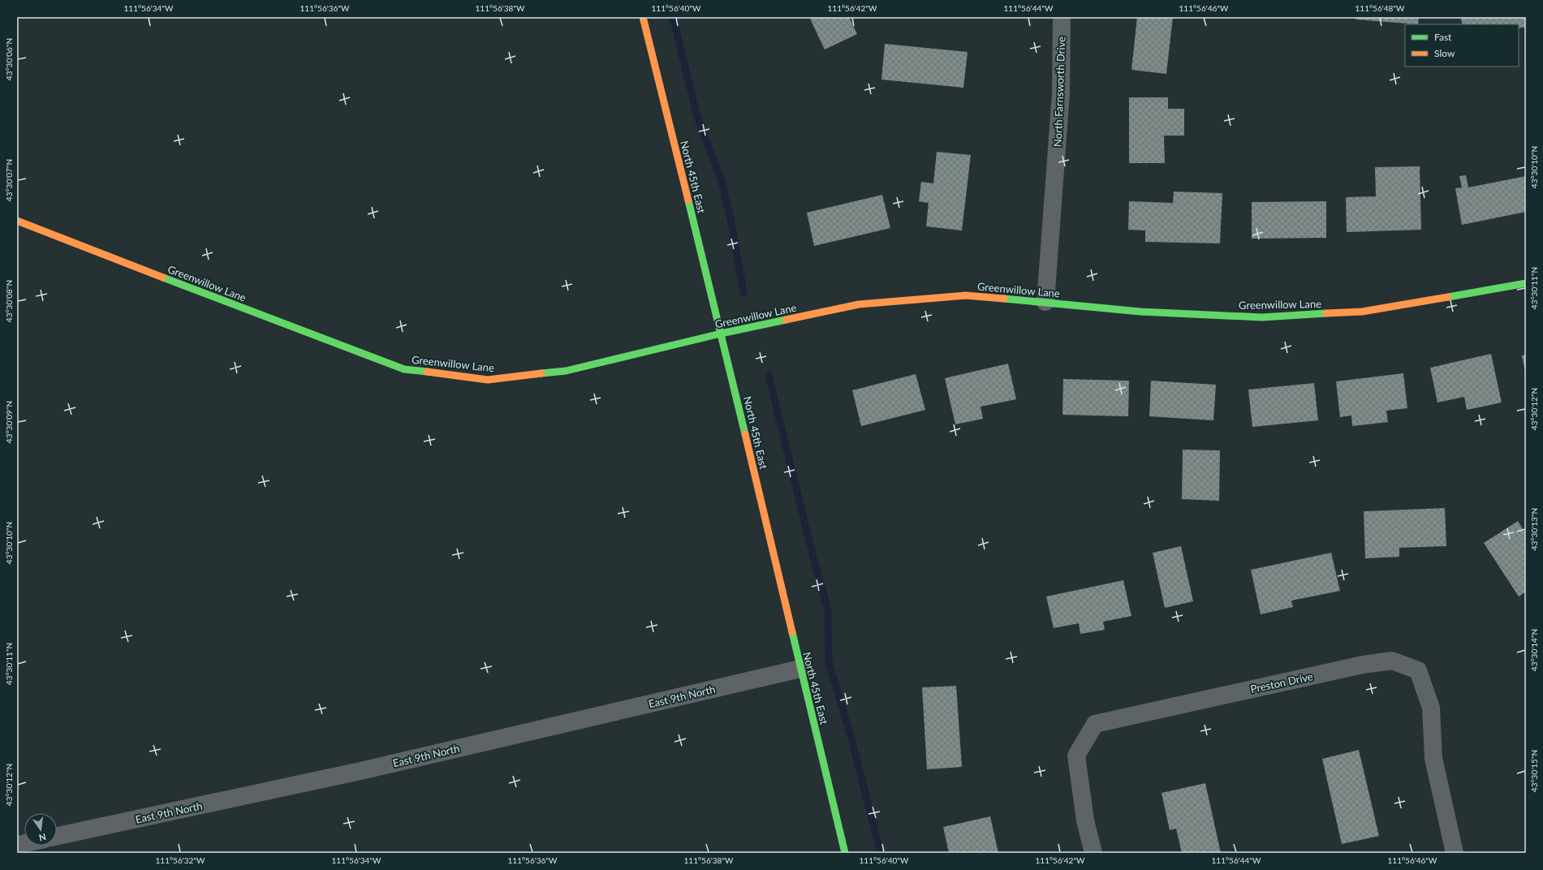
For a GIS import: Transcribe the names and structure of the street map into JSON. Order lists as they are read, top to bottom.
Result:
{
  "streets": {
    "street": [
      "North Farnsworth Drive",
      "North 45th East",
      "Greenwillow Lane",
      "Preston Drive",
      "East 9th North"
    ]
  },
  "crossings": [
    ["North Farnsworth Drive", "Greenwillow Lane"],
    ["North 45th East", "Greenwillow Lane"],
    ["North 45th East", "East 9th North"]
  ],
  "legend": ["Fast", "Slow"],
  "north": "bottom",
  "coordinates": [
    "111°56'34\"W",
    "111°56'36\"W",
    "111°56'38\"W",
    "111°56'40\"W",
    "111°56'42\"W",
    "111°56'44\"W",
    "111°56'46\"W",
    "111°56'48\"W",
    "43°30'06\"N",
    "43°30'10\"N",
    "43°30'07\"N",
    "43°30'11\"N",
    "43°30'08\"N",
    "43°30'12\"N",
    "43°30'09\"N",
    "43°30'13\"N",
    "43°30'14\"N",
    "43°30'15\"N",
    "111°56'32\"W"
  ]
}
